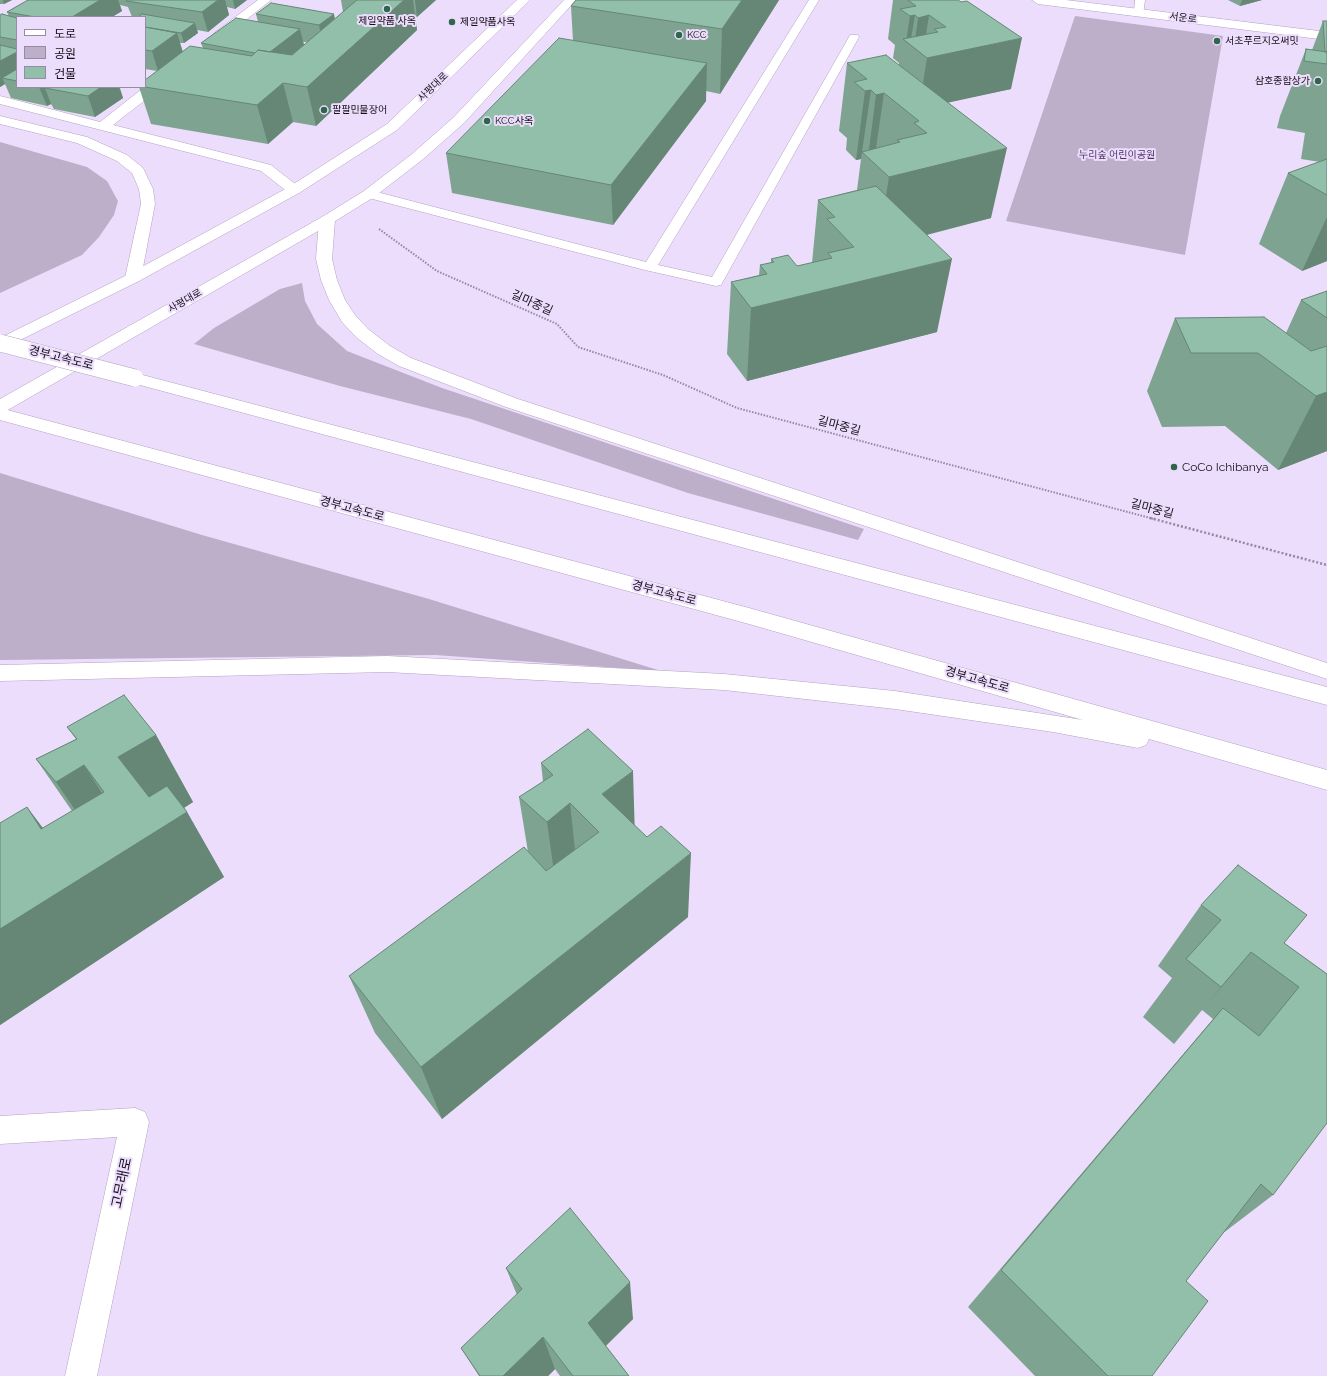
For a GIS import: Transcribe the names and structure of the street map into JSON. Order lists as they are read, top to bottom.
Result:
{
  "streets": {
    "main road": [
      "서운로",
      "사평대로",
      "경부고속도로",
      "고무래로"
    ],
    "path": ["길마중길"]
  },
  "crossings": [
    ["사평대로", "경부고속도로"]
  ],
  "parks": ["누리숲 어린이공원"],
  "places": [
    "제일약품 사옥",
    "제일약품사옥",
    "KCC",
    "서초푸르지오써밋",
    "삼호종합상가",
    "팔팔민물장어",
    "KCC사옥",
    "CoCo Ichibanya"
  ],
  "legend": ["도로", "공원", "건물"]
}
